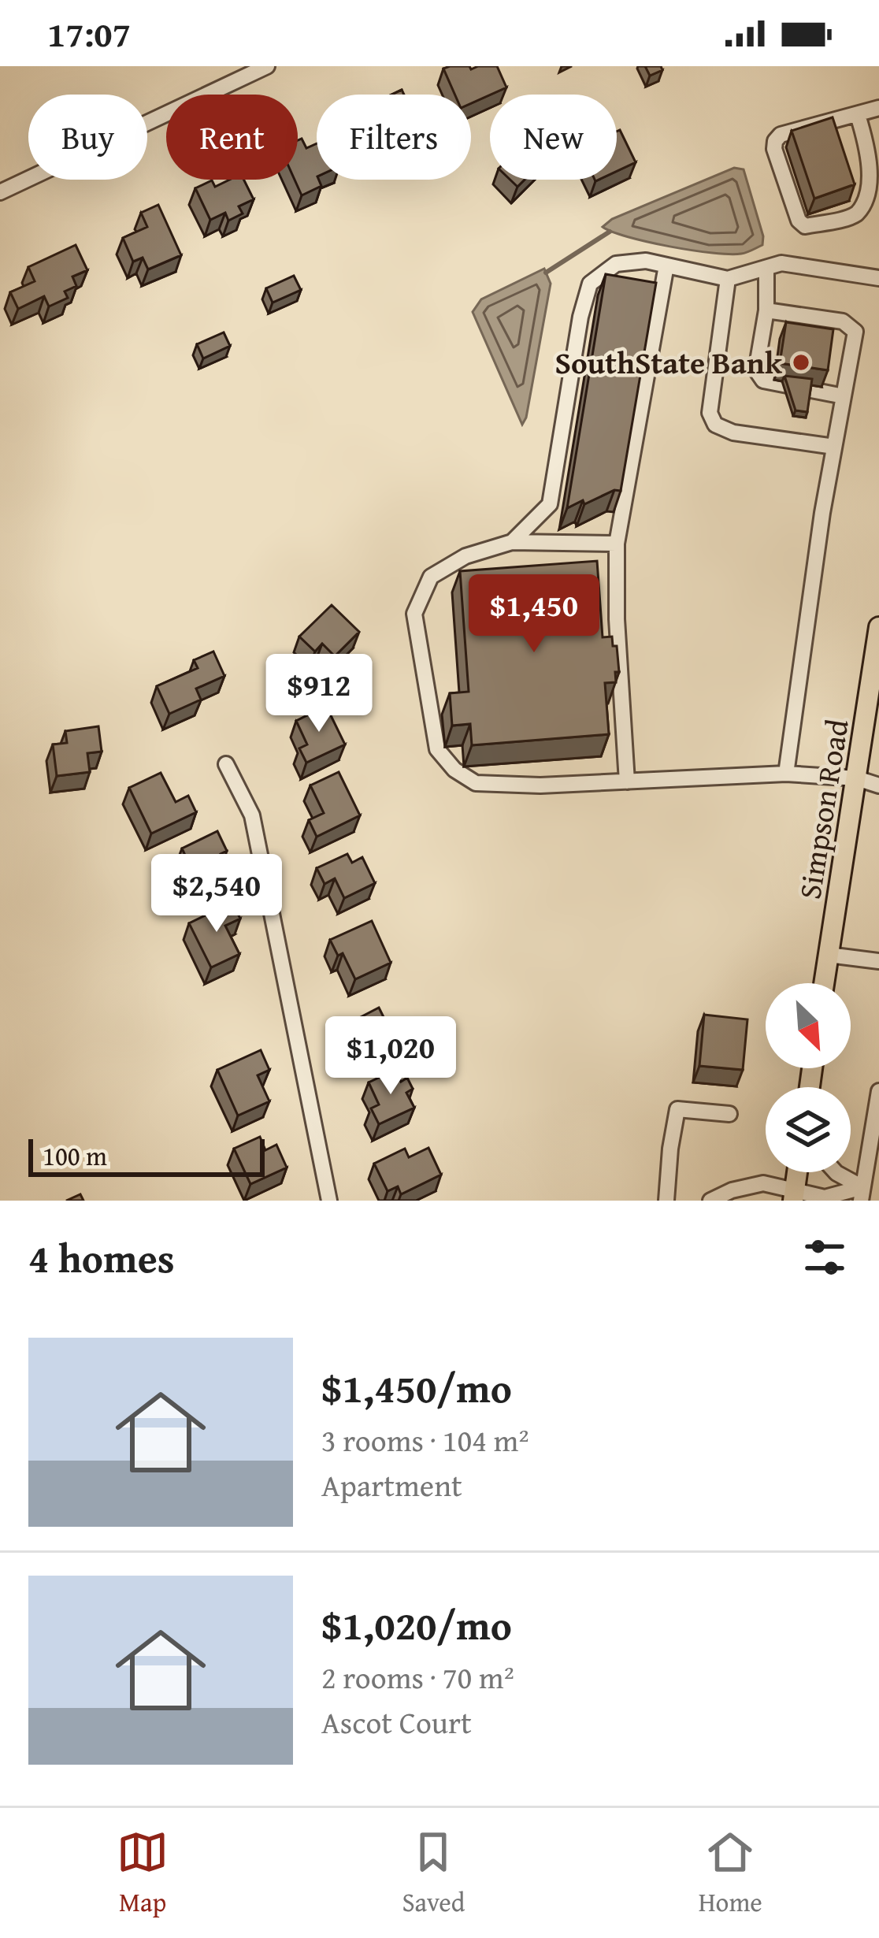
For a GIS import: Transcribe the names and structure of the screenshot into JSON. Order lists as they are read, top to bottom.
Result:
{
  "streets": {
    "main road": ["Simpson Road"]
  },
  "places": ["SouthState Bank"],
  "scale_bar": "100 m",
  "north": "bottom right",
  "page": {
    "status": "17:07",
    "chip": [
      "Buy",
      "Rent",
      "Filters",
      "New"
    ],
    "price": [
      "$1,450",
      "$912",
      "$2,540",
      "$1,020"
    ],
    "scale": "100 m",
    "heading": "4 homes",
    "list": [
      {
        "name": "$1,450/mo",
        "note": "3 rooms · 104 m² · Apartment"
      },
      {
        "name": "$1,020/mo",
        "note": "2 rooms · 70 m² · Ascot Court"
      }
    ],
    "tabs": ["Map", "Saved", "Home"]
  }
}
